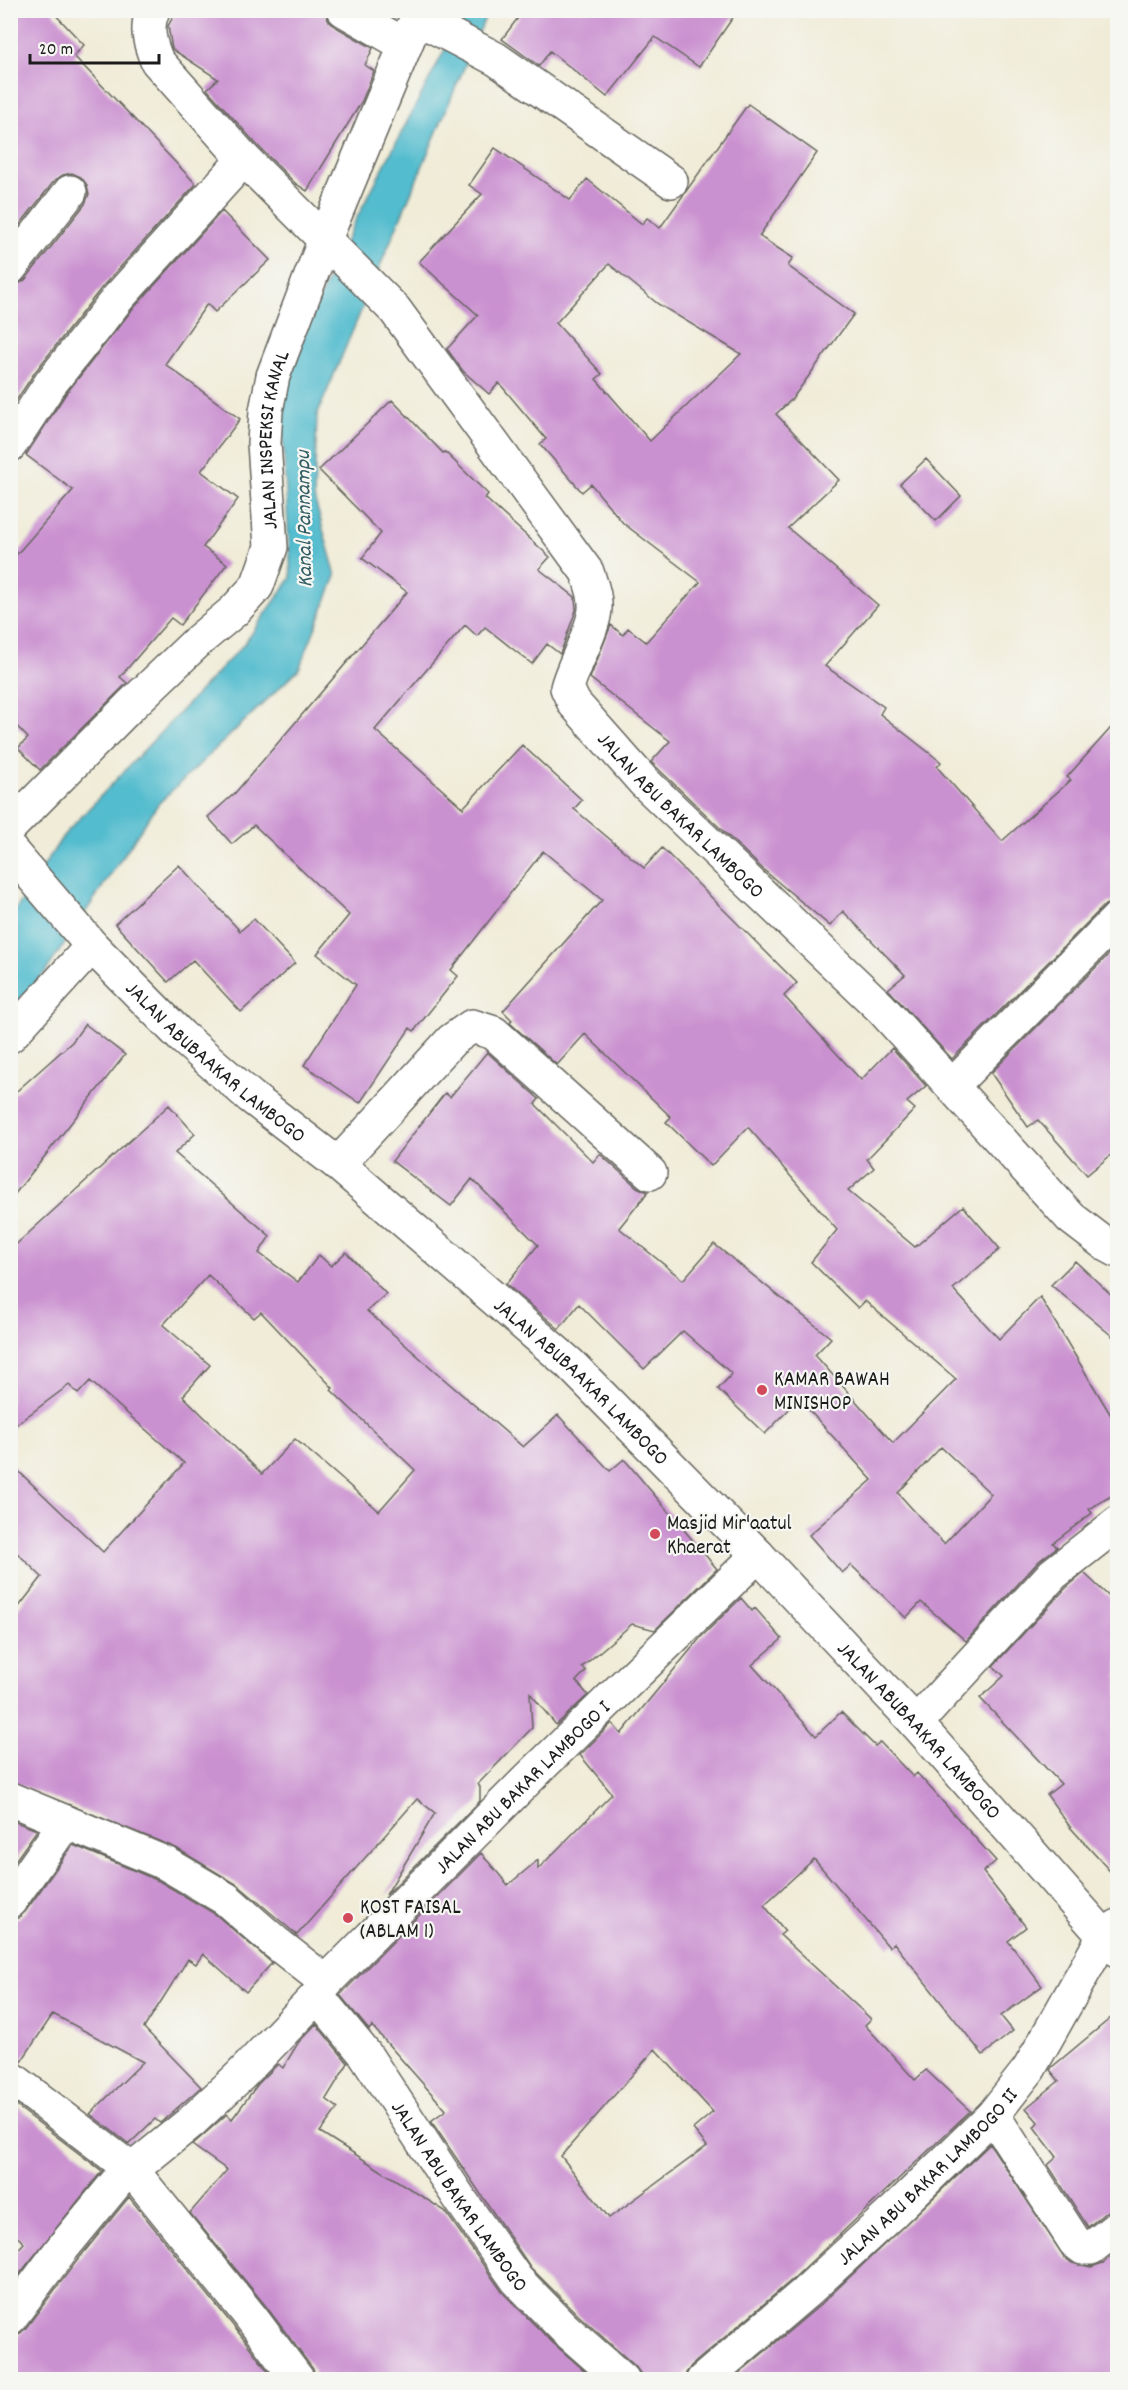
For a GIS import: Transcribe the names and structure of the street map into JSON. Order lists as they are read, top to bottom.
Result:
{
  "streets": {
    "street": [
      "JALAN INSPEKSI KANAL",
      "JALAN ABU BAKAR LAMBOGO",
      "JALAN ABUBAAKAR LAMBOGO",
      "JALAN ABU BAKAR LAMBOGO I",
      "JALAN ABU BAKAR LAMBOGO II"
    ]
  },
  "crossings": [
    ["JALAN INSPEKSI KANAL", "JALAN ABU BAKAR LAMBOGO"],
    ["JALAN ABU BAKAR LAMBOGO", "JALAN ABU BAKAR LAMBOGO I"],
    ["JALAN ABUBAAKAR LAMBOGO", "JALAN ABU BAKAR LAMBOGO I"],
    ["JALAN ABUBAAKAR LAMBOGO", "JALAN ABU BAKAR LAMBOGO II"]
  ],
  "water": ["Kanal Pannampu"],
  "places": ["KAMAR BAWAH MINISHOP", "Masjid Mir'aatul Khaerat", "KOST FAISAL (ABLAM 1)"],
  "scale_bar": "20 m"
}
